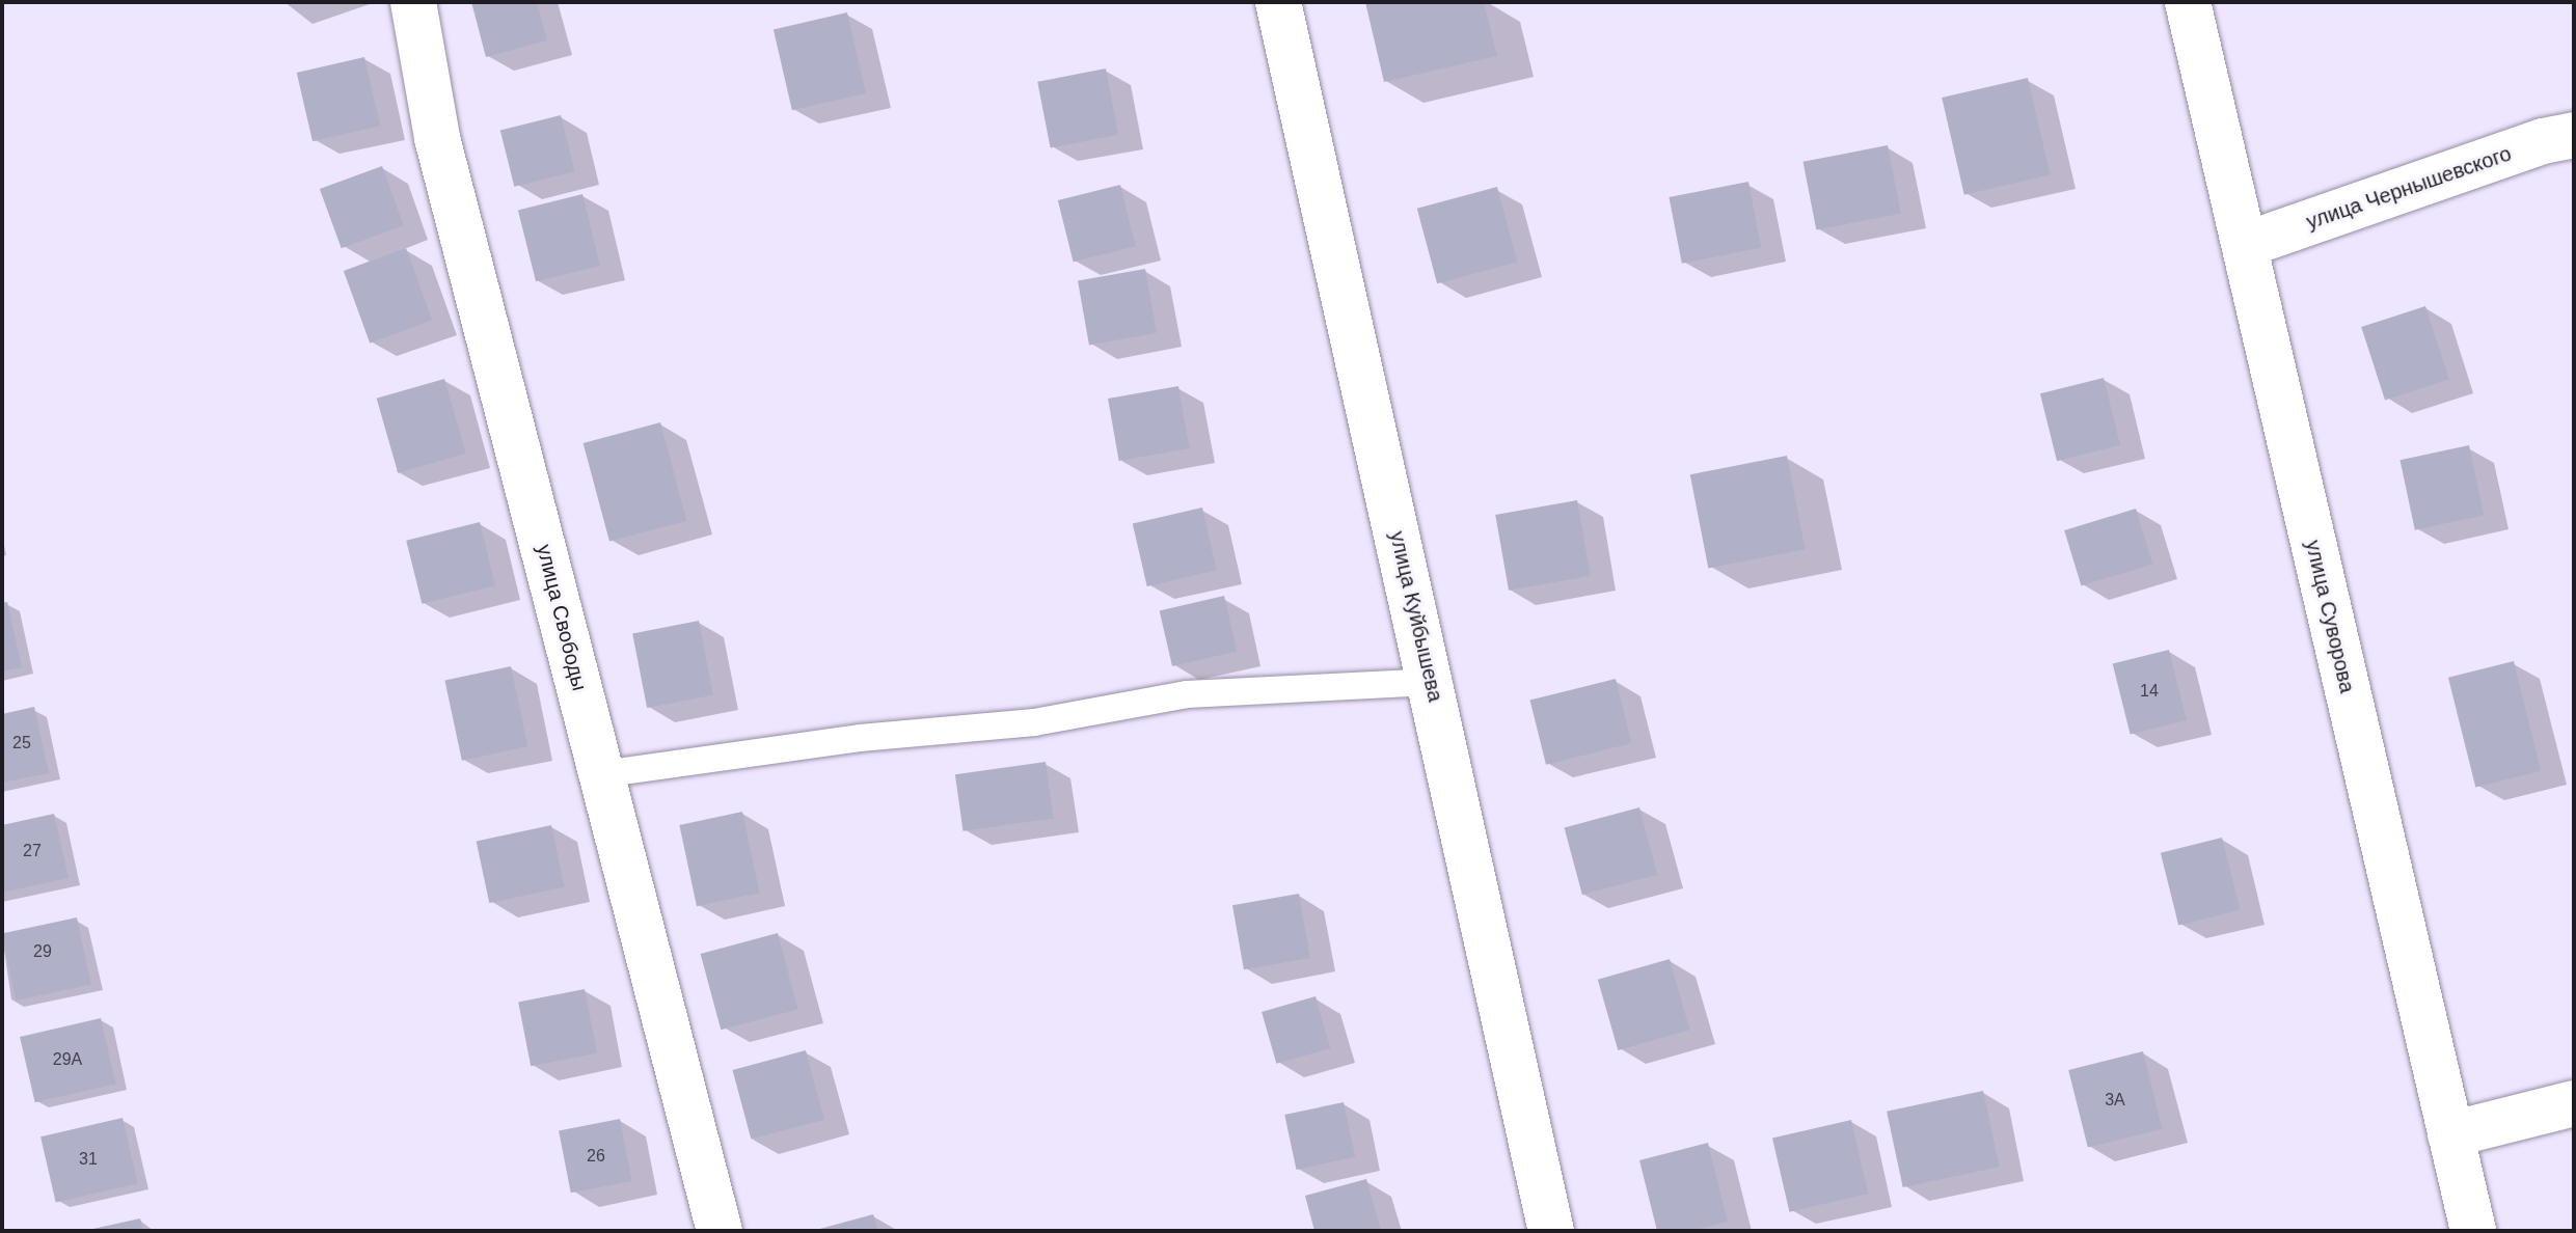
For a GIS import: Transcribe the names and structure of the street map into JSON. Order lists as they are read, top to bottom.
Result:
{
  "streets": {
    "street": [
      "улица Чернышевского",
      "улица Куйбышева",
      "улица Суворова",
      "улица Свободы"
    ]
  },
  "crossings": [
    ["улица Чернышевского", "улица Суворова"]
  ],
  "house_numbers": [
    "14",
    "25",
    "27",
    "29",
    "29А",
    "3А",
    "26",
    "31"
  ]
}
